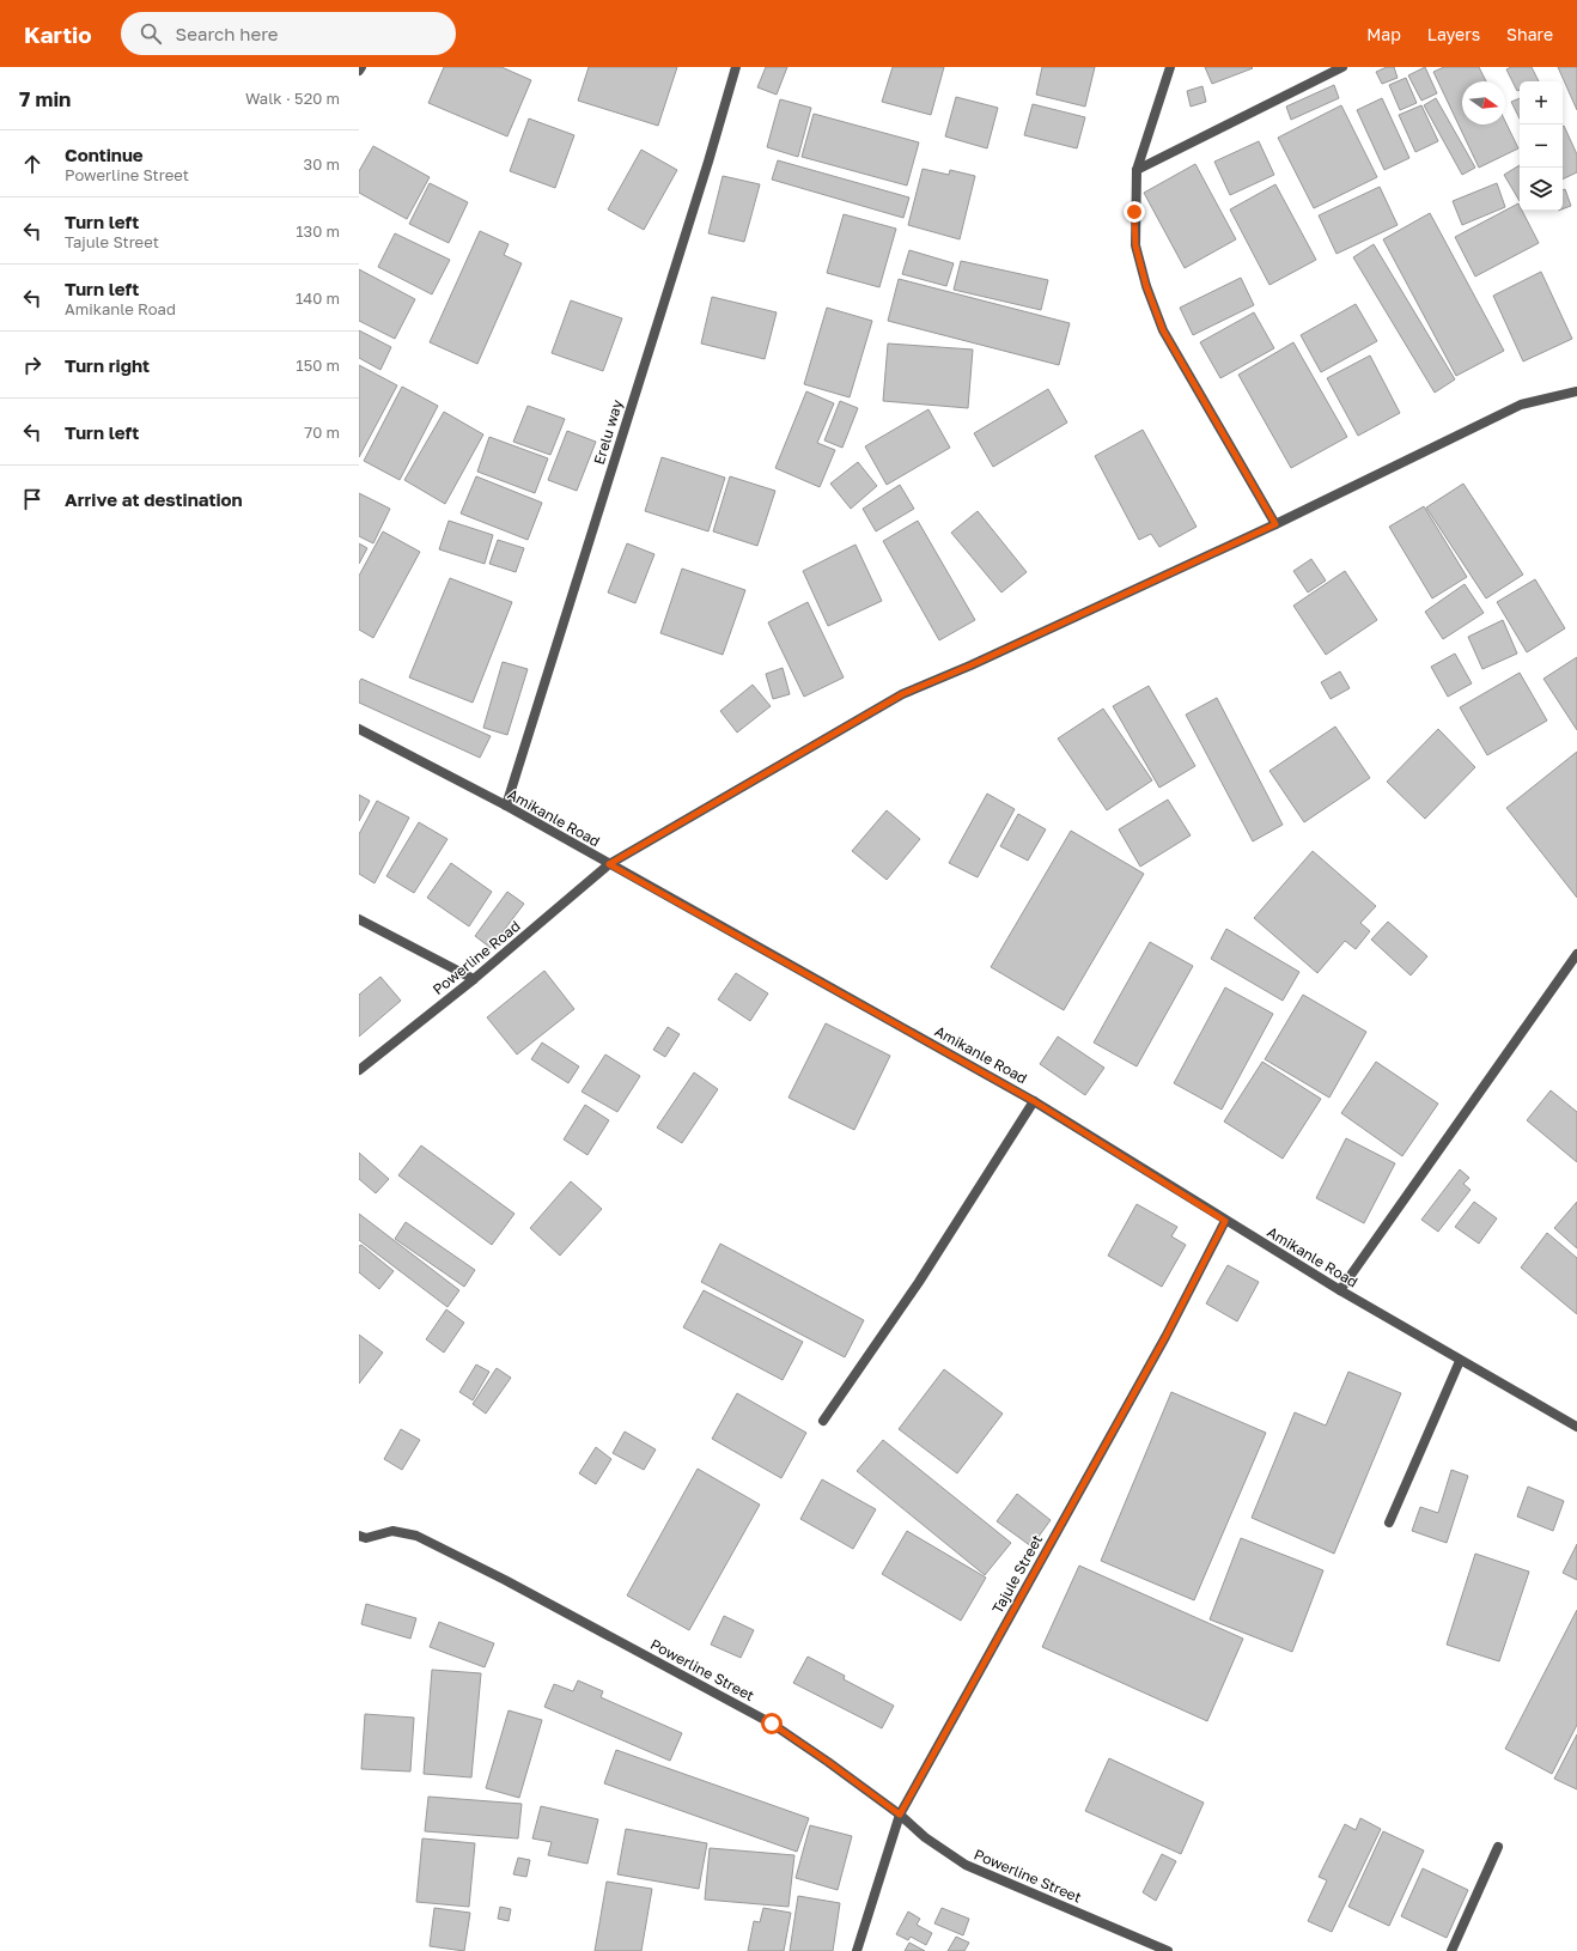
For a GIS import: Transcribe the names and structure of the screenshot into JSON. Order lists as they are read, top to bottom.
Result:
{
  "streets": {
    "street": [
      "Erelu way",
      "Amikanle Road",
      "Powerline Road",
      "Tajule Street",
      "Powerline Street"
    ]
  },
  "crossings": [
    ["Erelu way", "Amikanle Road"],
    ["Amikanle Road", "Powerline Road"],
    ["Amikanle Road", "Tajule Street"],
    ["Tajule Street", "Powerline Street"]
  ],
  "north": "right",
  "page": {
    "header": "Kartio",
    "search": "Search here",
    "nav": ["Map", "Layers", "Share"],
    "heading": ["7 min", "Walk · 520 m"],
    "map_buttons": ["+", "−"],
    "list": [
      ["Continue", "Powerline Street", "30 m"],
      ["Turn left", "Tajule Street", "130 m"],
      ["Turn left", "Amikanle Road", "140 m"],
      ["Turn right", "150 m"],
      ["Turn left", "70 m"],
      "Arrive at destination"
    ]
  }
}
